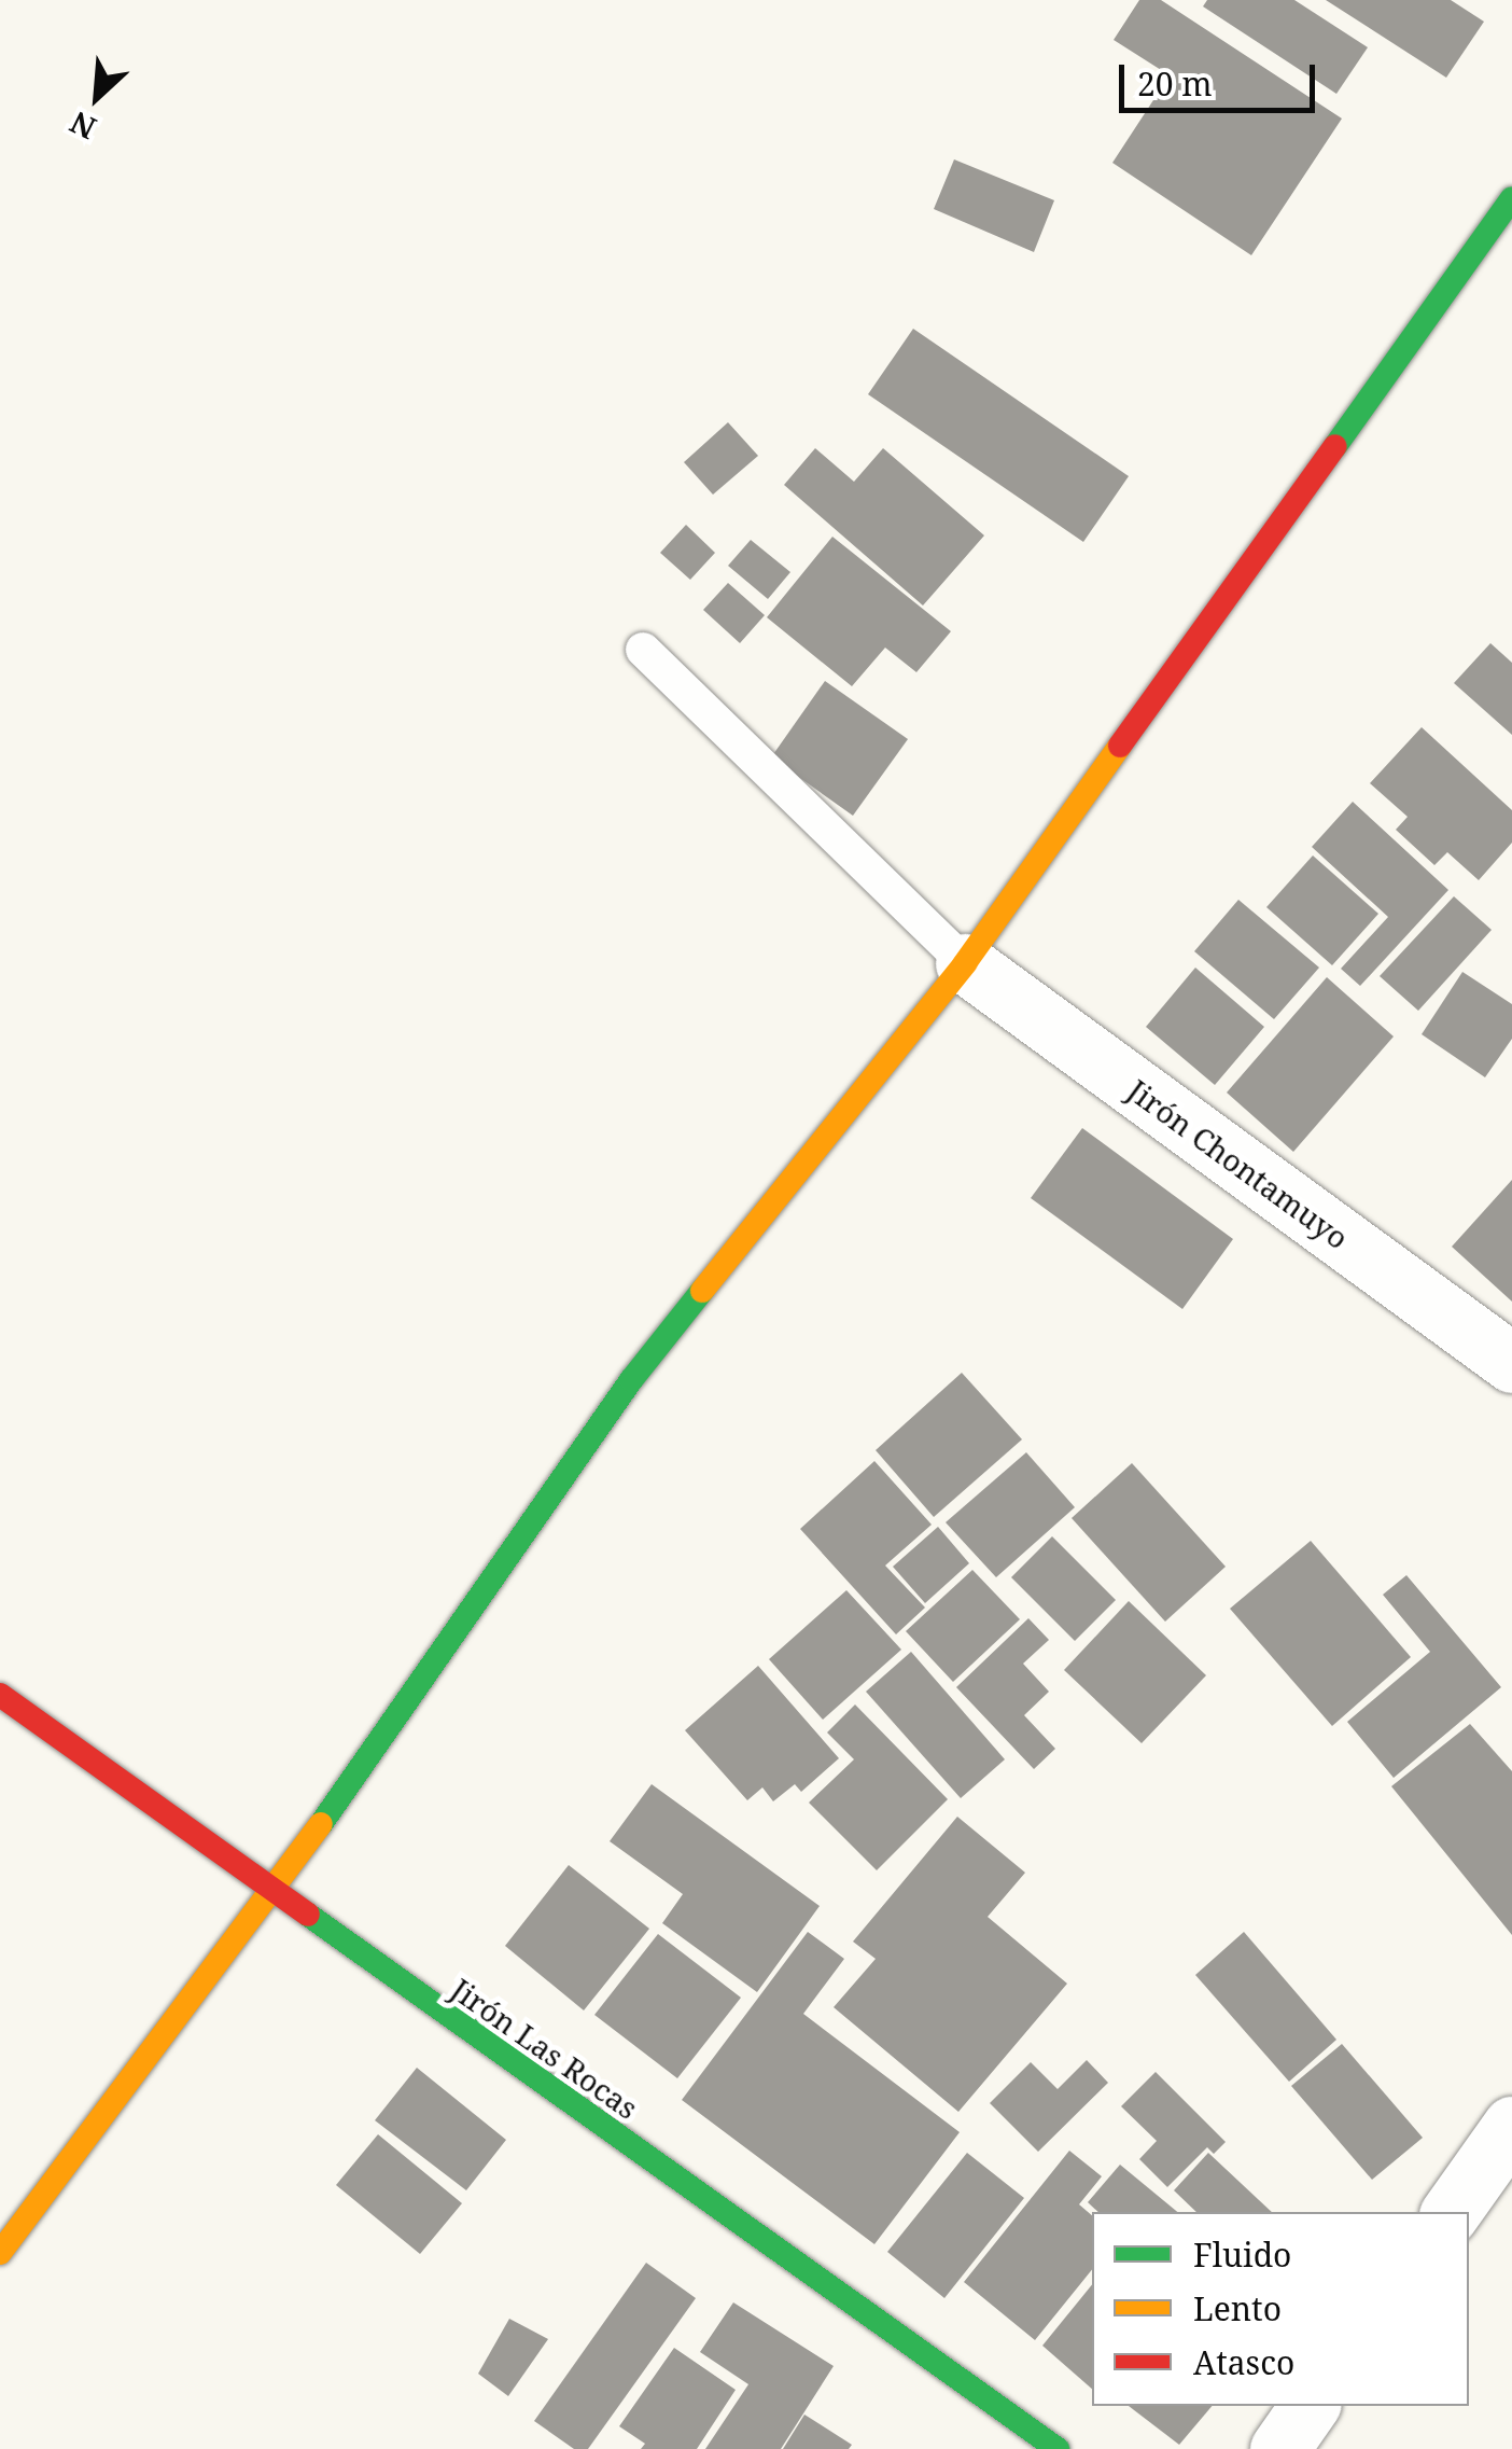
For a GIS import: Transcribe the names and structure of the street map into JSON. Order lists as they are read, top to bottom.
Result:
{
  "streets": {
    "main road": ["Jirón Las Rocas"],
    "street": ["Jirón Chontamuyo"]
  },
  "legend": ["Fluido", "Lento", "Atasco"],
  "scale_bar": "20 m",
  "north": "bottom left"
}
